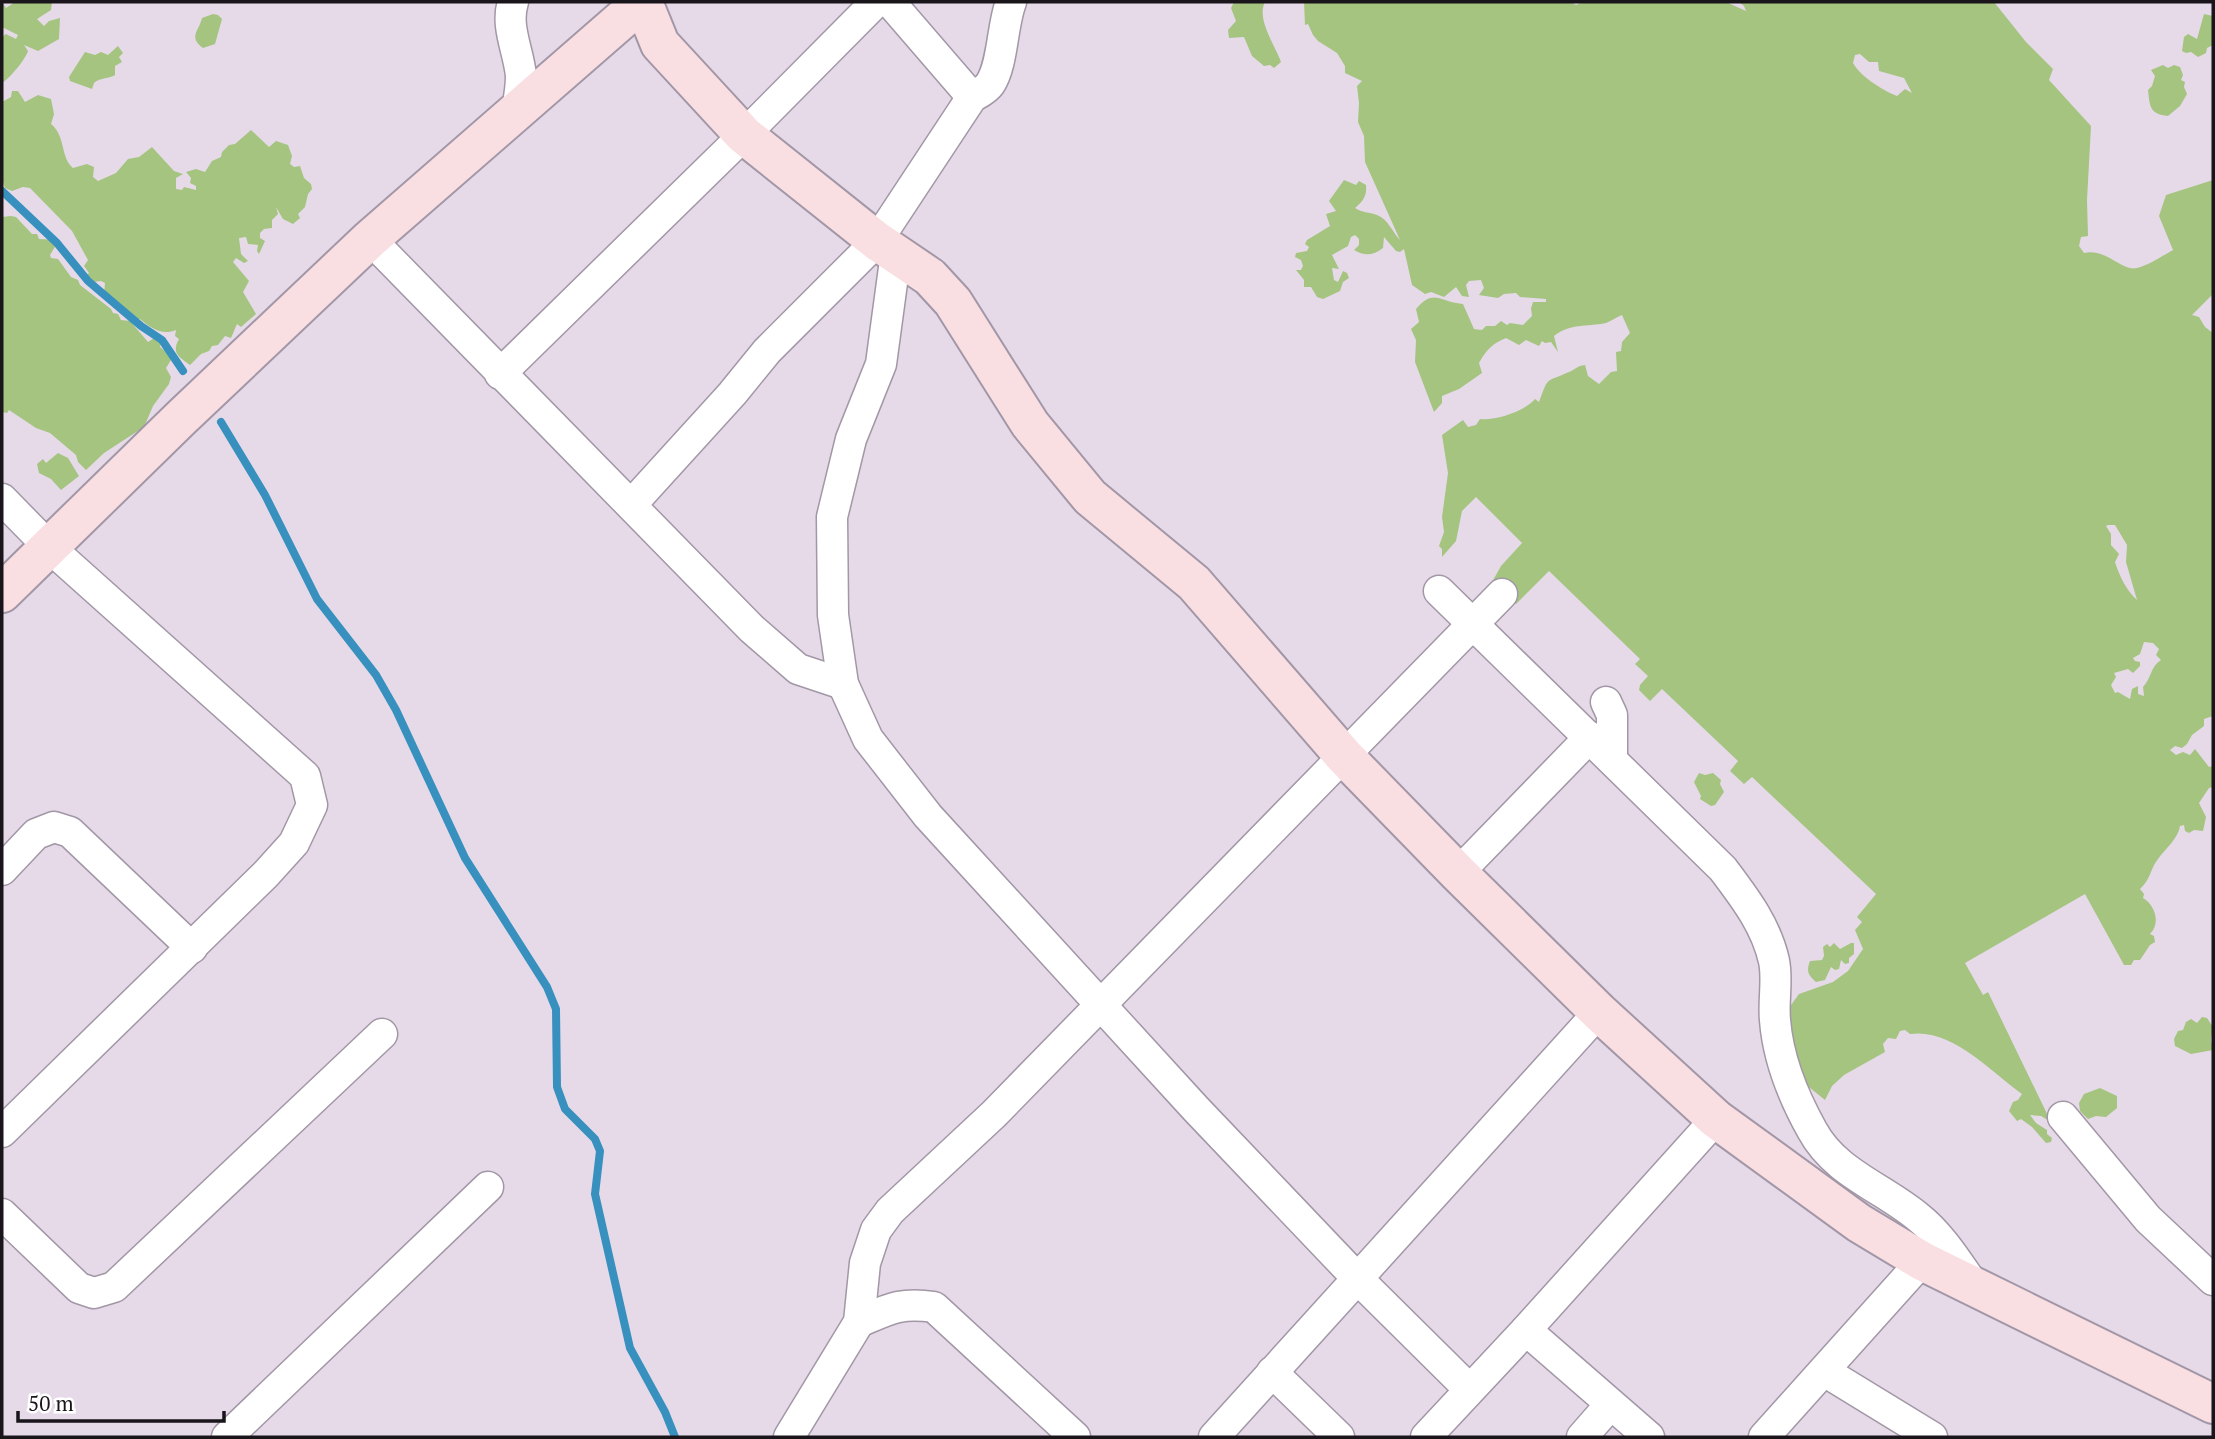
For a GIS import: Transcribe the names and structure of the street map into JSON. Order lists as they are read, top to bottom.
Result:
{
  "scale_bar": "50 m"
}
